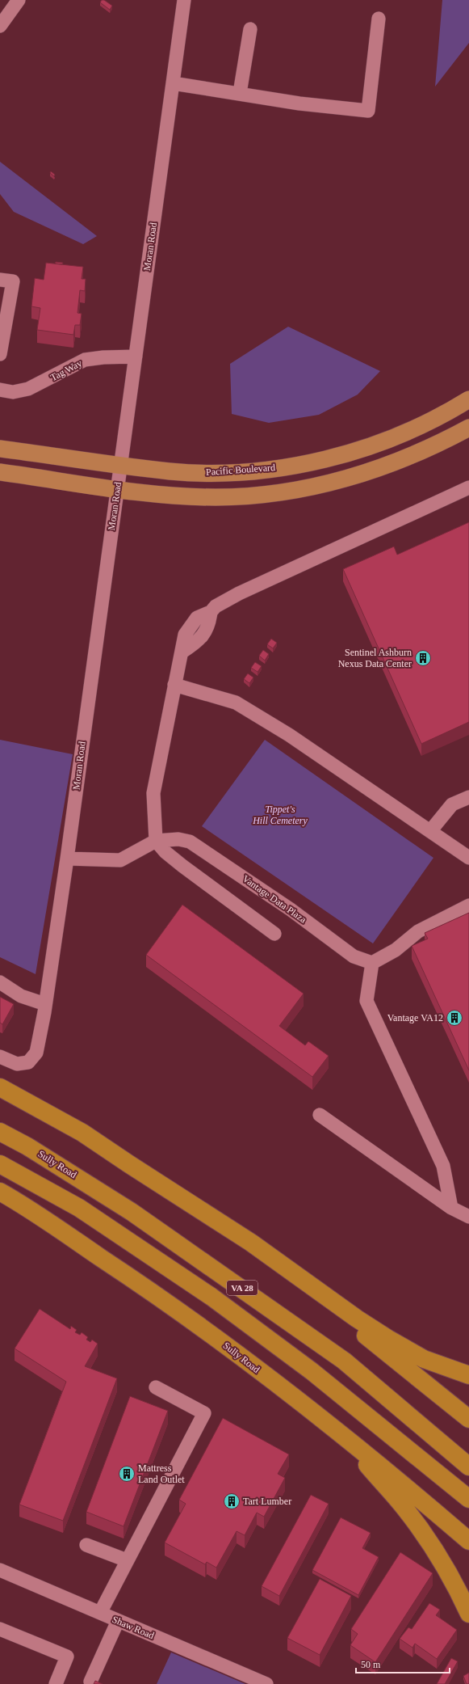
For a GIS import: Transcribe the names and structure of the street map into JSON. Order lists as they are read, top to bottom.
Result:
{
  "streets": {
    "highway": ["Sully Road", "VA 28"],
    "main road": ["Pacific Boulevard"],
    "street": [
      "Moran Road",
      "Tag Way",
      "Vantage Data Plaza",
      "Shaw Road"
    ]
  },
  "crossings": [
    ["Moran Road", "Tag Way"],
    ["Moran Road", "Pacific Boulevard"],
    ["Moran Road", "Vantage Data Plaza"]
  ],
  "parks": ["Tippet's Hill Cemetery"],
  "places": {
    "building": [
      "Sentinel Ashburn Nexus Data Center",
      "Vantage VA12",
      "Mattress Land Outlet",
      "Tart Lumber"
    ]
  },
  "scale_bar": "50 m"
}
